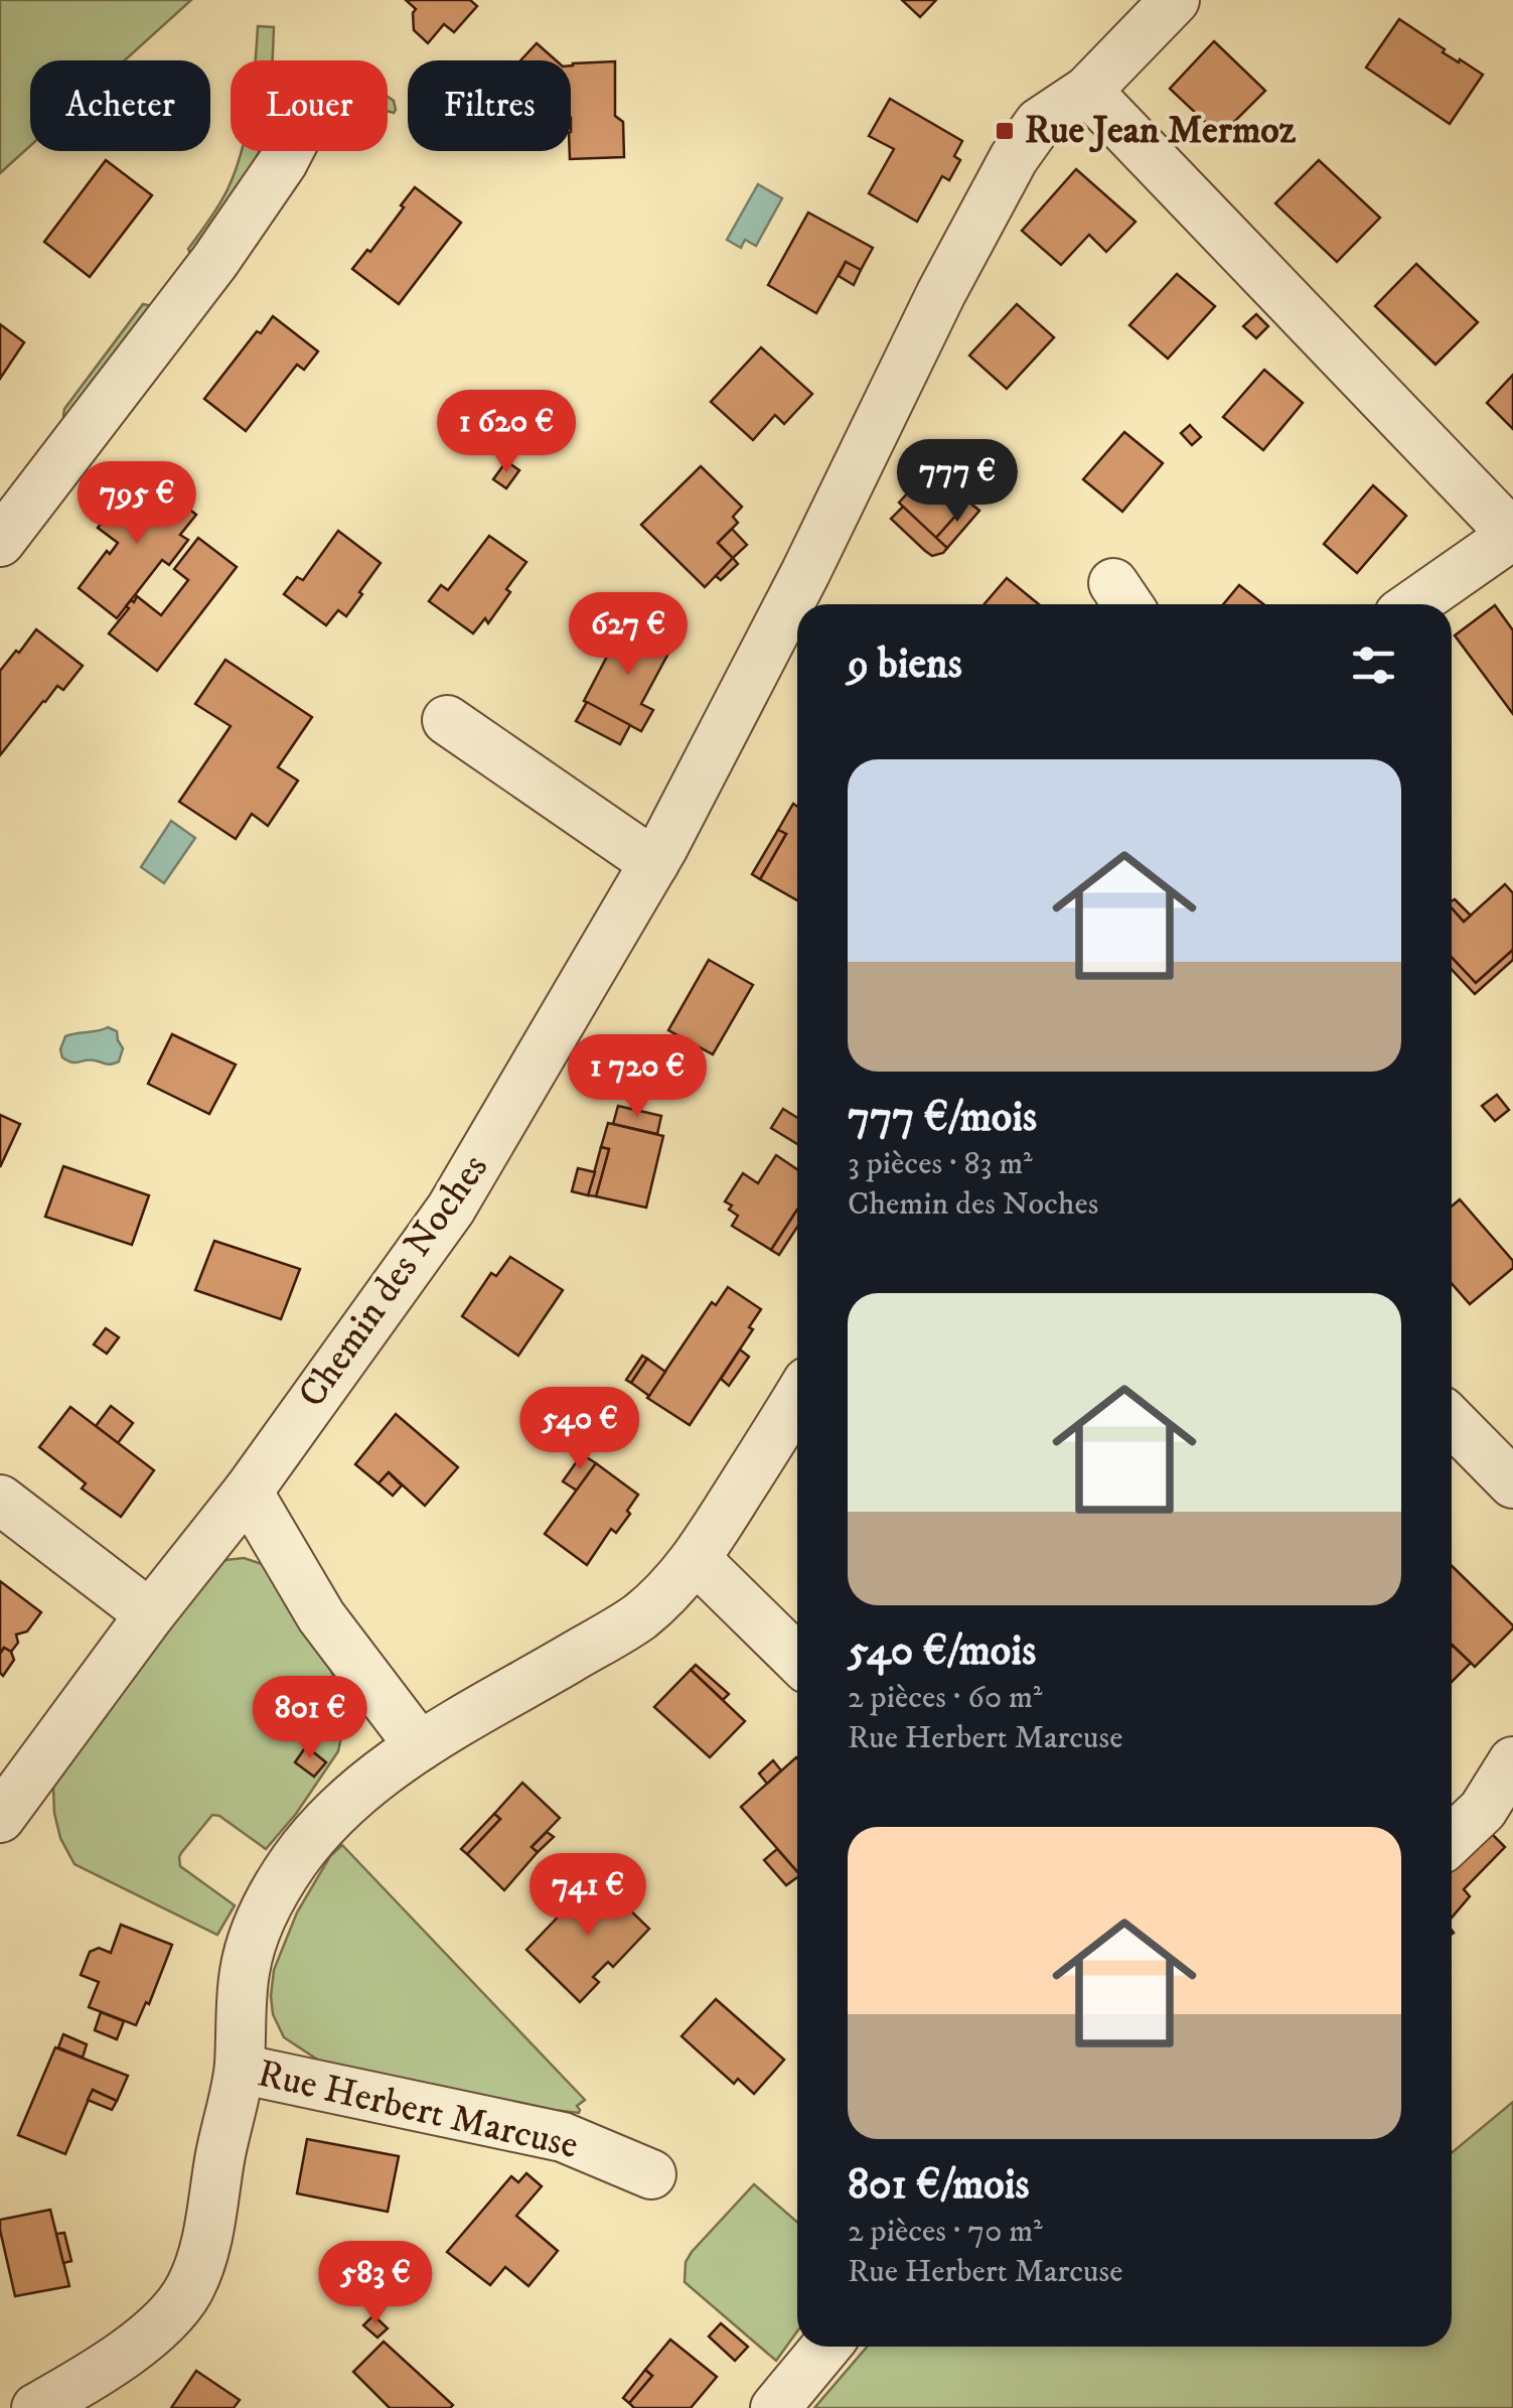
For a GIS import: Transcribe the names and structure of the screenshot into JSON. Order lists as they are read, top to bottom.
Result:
{
  "streets": {
    "street": ["Chemin des Noches", "Rue Herbert Marcuse"]
  },
  "places": {
    "transit": ["Rue Jean Mermoz"]
  },
  "page": {
    "chip": ["Acheter", "Louer", "Filtres"],
    "price": [
      "1 620 €",
      "777 €",
      "795 €",
      "627 €",
      "1 720 €",
      "540 €",
      "801 €",
      "741 €",
      "583 €"
    ],
    "heading": "9 biens",
    "list": [
      {
        "name": "777 €/mois",
        "note": "3 pièces · 83 m² · Chemin des Noches"
      },
      {
        "name": "540 €/mois",
        "note": "2 pièces · 60 m² · Rue Herbert Marcuse"
      },
      {
        "name": "801 €/mois",
        "note": "2 pièces · 70 m² · Rue Herbert Marcuse"
      }
    ]
  }
}
